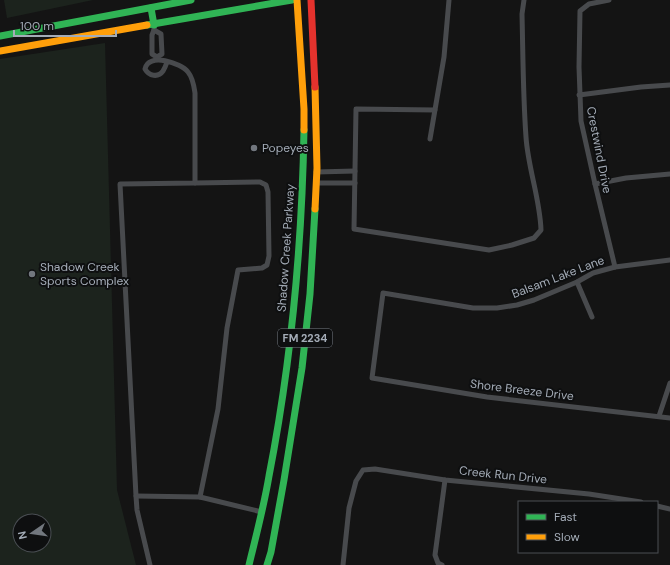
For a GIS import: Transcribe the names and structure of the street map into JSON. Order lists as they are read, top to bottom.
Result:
{
  "streets": {
    "main road": ["Shadow Creek Parkway", "FM 2234"],
    "street": [
      "Crestwind Drive",
      "Balsam Lake Lane",
      "Shore Breeze Drive",
      "Creek Run Drive"
    ]
  },
  "crossings": [
    ["Crestwind Drive", "Balsam Lake Lane"],
    ["Balsam Lake Lane", "Shore Breeze Drive"]
  ],
  "places": ["Popeyes", "Shadow Creek Sports Complex"],
  "legend": ["Fast", "Slow"],
  "scale_bar": "100 m",
  "north": "left"
}
